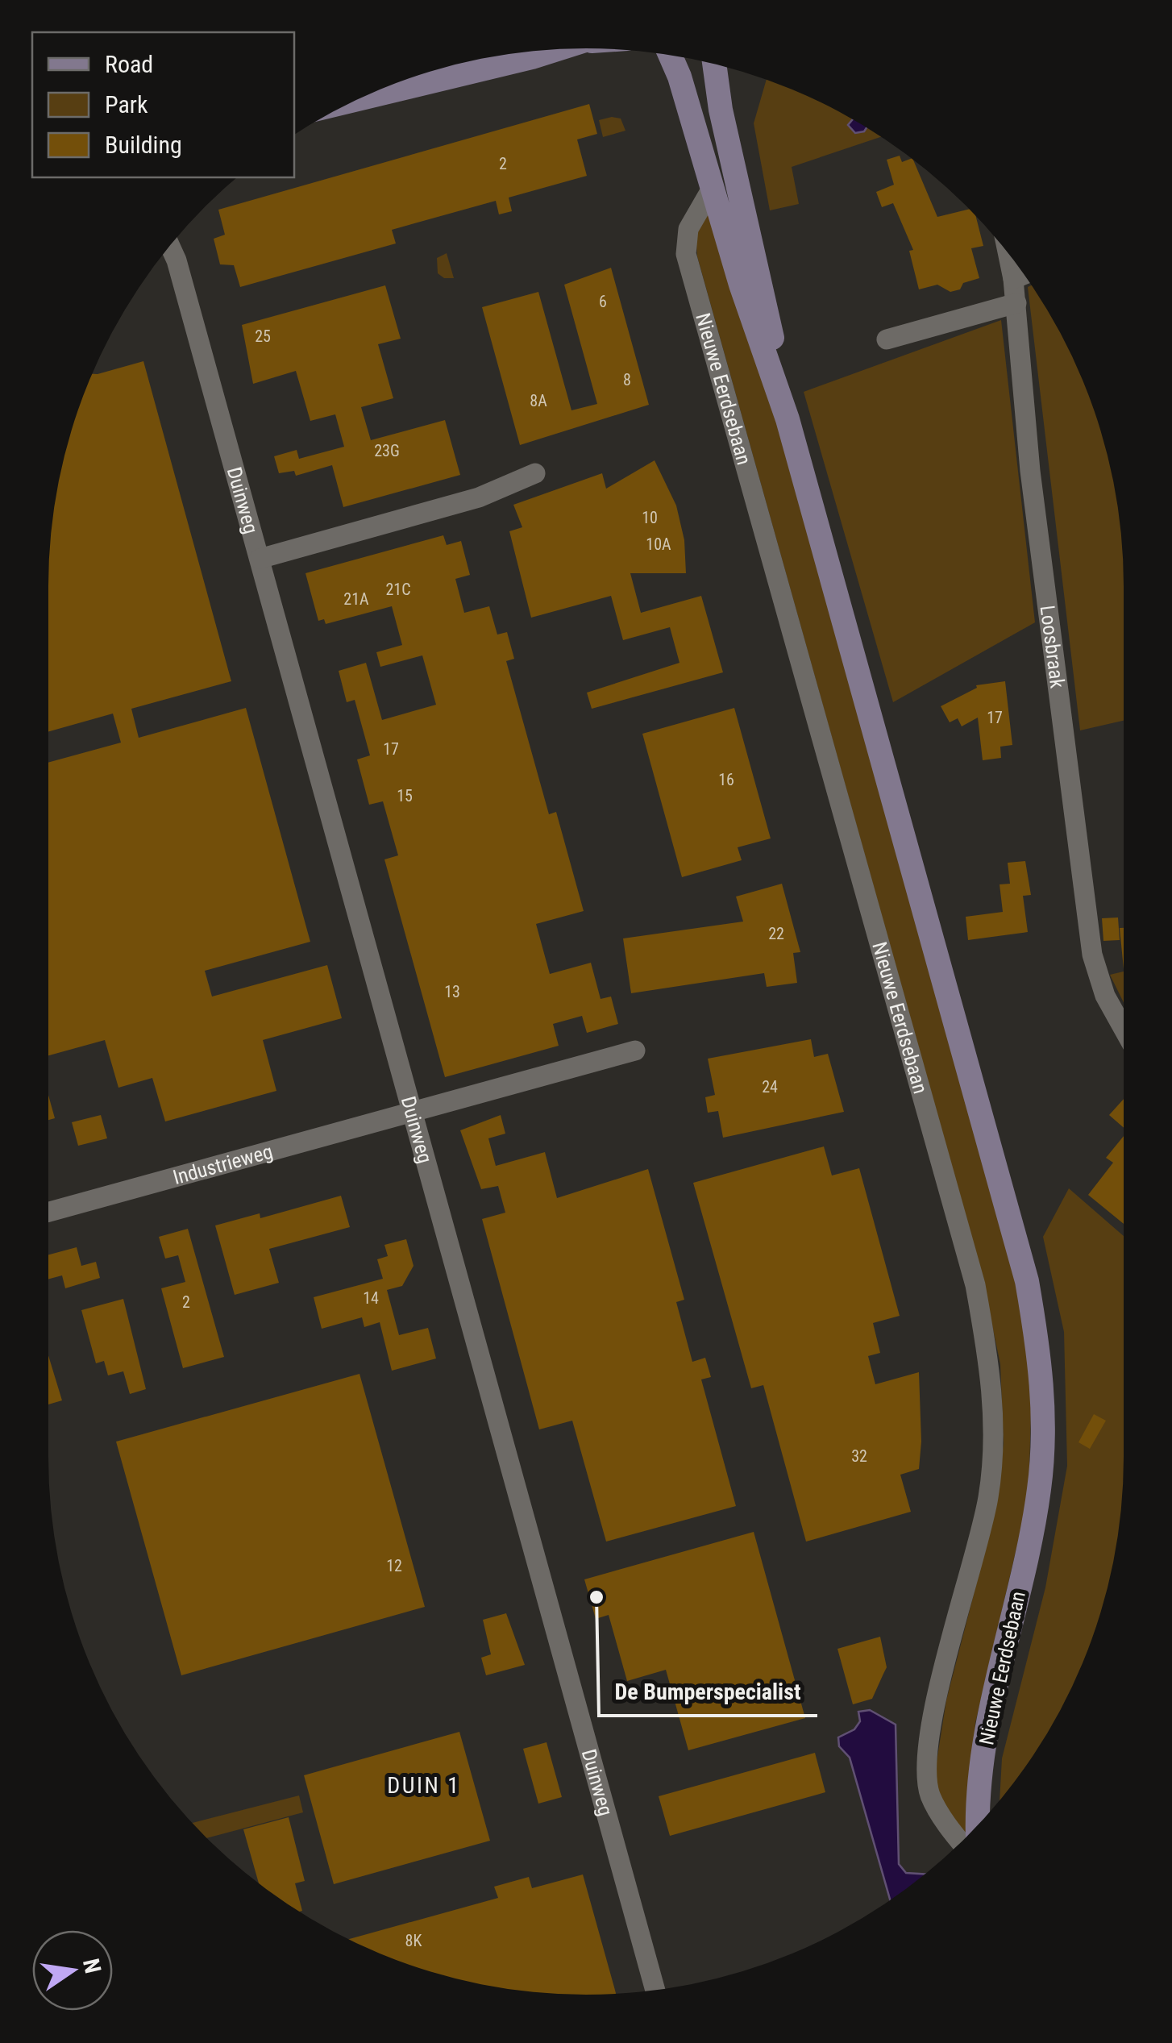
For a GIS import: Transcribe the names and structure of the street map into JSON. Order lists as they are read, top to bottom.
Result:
{
  "streets": {
    "main road": ["Nieuwe Eerdsebaan"],
    "street": ["Duinweg", "Loosbraak", "Industrieweg"]
  },
  "crossings": [
    ["Duinweg", "Industrieweg"]
  ],
  "districts": ["DUIN 1"],
  "places": ["De Bumperspecialist"],
  "house_numbers": [
    "2",
    "6",
    "25",
    "8",
    "8A",
    "23G",
    "10",
    "10A",
    "21C",
    "21A",
    "17",
    "17",
    "16",
    "15",
    "22",
    "13",
    "24",
    "14",
    "2",
    "32",
    "12",
    "8K"
  ],
  "legend": ["Road", "Park", "Building"],
  "north": "right"
}
